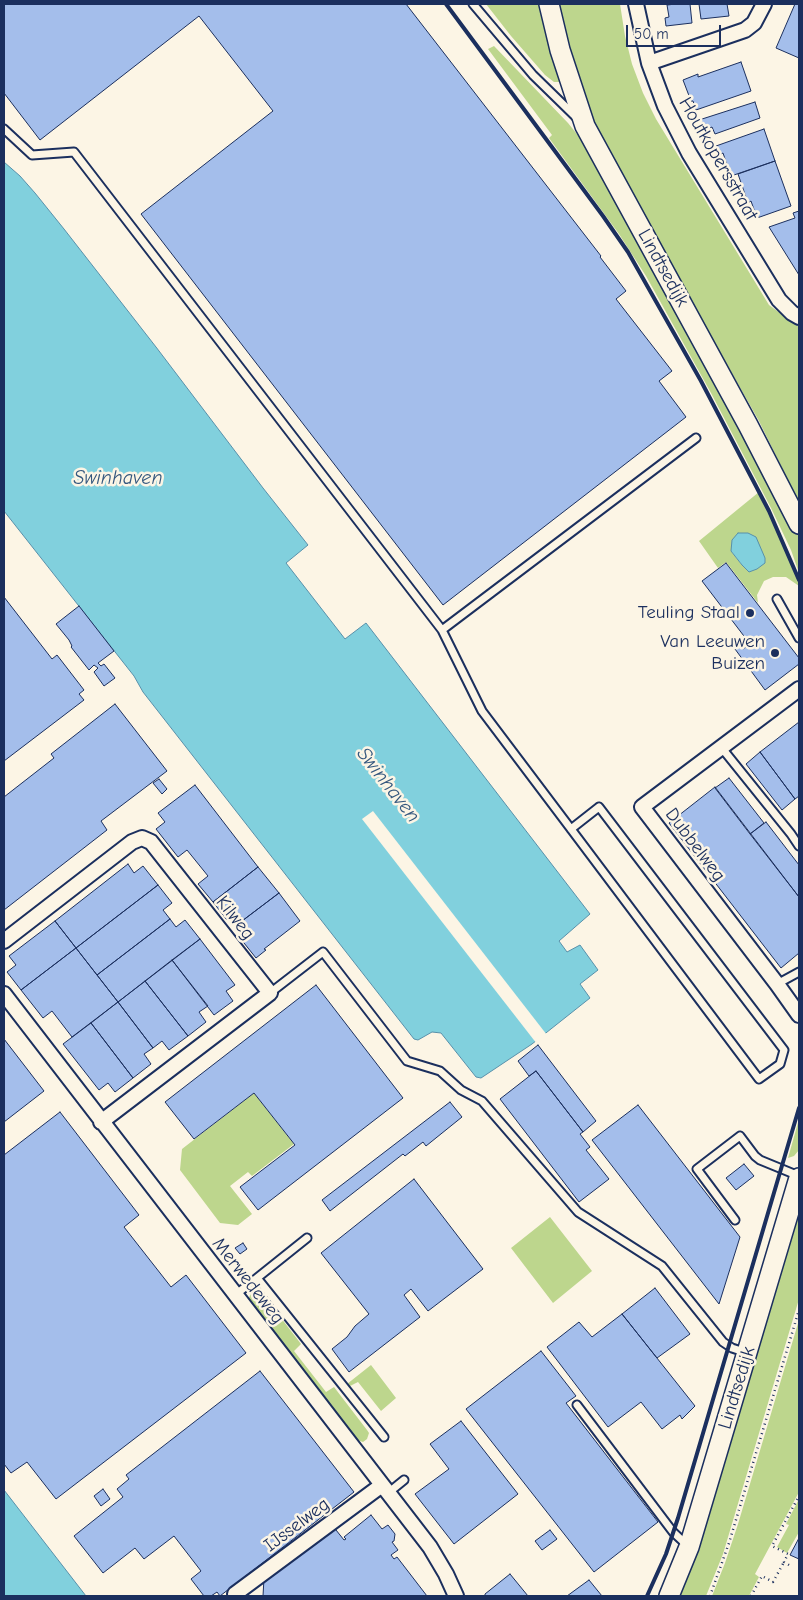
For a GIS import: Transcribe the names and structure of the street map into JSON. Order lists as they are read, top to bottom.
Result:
{
  "streets": {
    "street": [
      "Houtkopersstraat",
      "Lindtsedijk",
      "Dubbelweg",
      "Kilweg",
      "Merwedeweg",
      "IJsselweg"
    ]
  },
  "crossings": [
    ["Merwedeweg", "IJsselweg"]
  ],
  "water": ["Swinhaven"],
  "places": ["Teuling Staal", "Van Leeuwen Buizen"],
  "scale_bar": "50 m"
}
